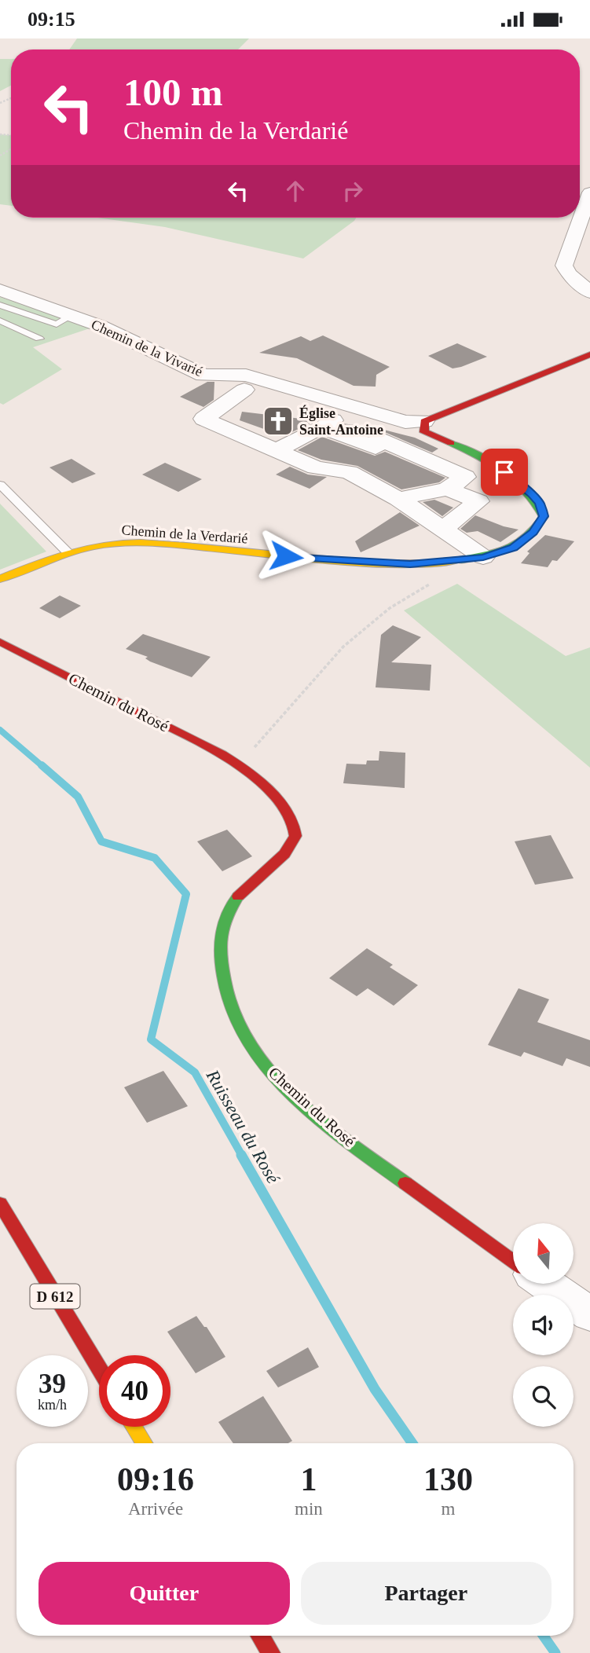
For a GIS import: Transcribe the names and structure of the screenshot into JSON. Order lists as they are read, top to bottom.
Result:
{
  "streets": {
    "street": [
      "Chemin de la Vivarié",
      "Chemin de la Verdarié",
      "Chemin du Rosé",
      "D 612"
    ]
  },
  "crossings": [
    ["Chemin de la Vivarié", "Chemin de la Verdarié"]
  ],
  "water": ["Ruisseau du Rosé"],
  "places": {
    "church": ["Église Saint-Antoine"]
  },
  "north": "top",
  "page": {
    "status": "09:15",
    "turn": ["100 m", "Chemin de la Verdarié"],
    "speed": "39 km/h",
    "limit": "40",
    "eta": [
      "09:16",
      "Arrivée",
      "1",
      "min",
      "130",
      "m"
    ],
    "buttons": ["Quitter", "Partager"]
  }
}
